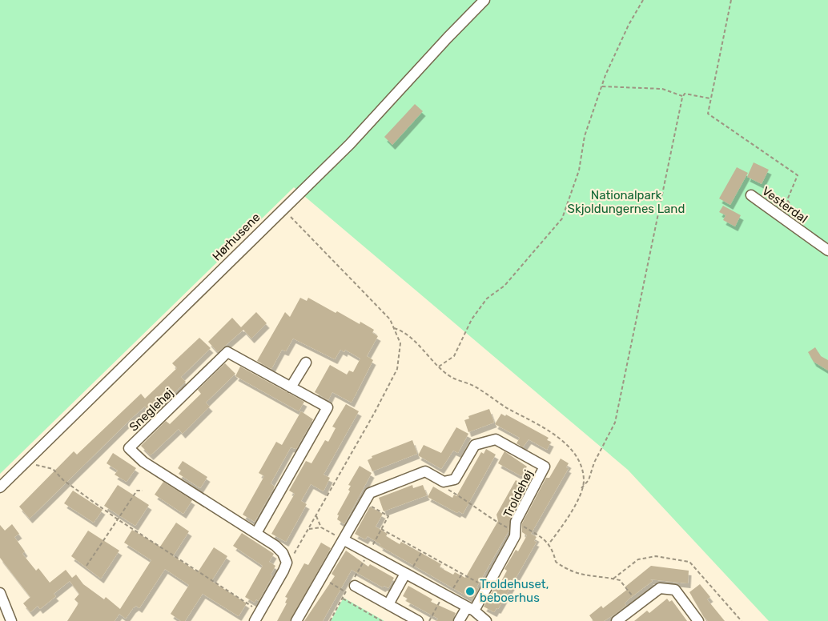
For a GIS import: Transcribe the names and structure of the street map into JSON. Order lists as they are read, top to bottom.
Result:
{
  "streets": {
    "street": [
      "Vesterdal",
      "Hørhusene",
      "Sneglehøj",
      "Troldehøj"
    ]
  },
  "parks": ["Nationalpark Skjoldungernes Land"],
  "places": ["Troldehuset, beboerhus"]
}
